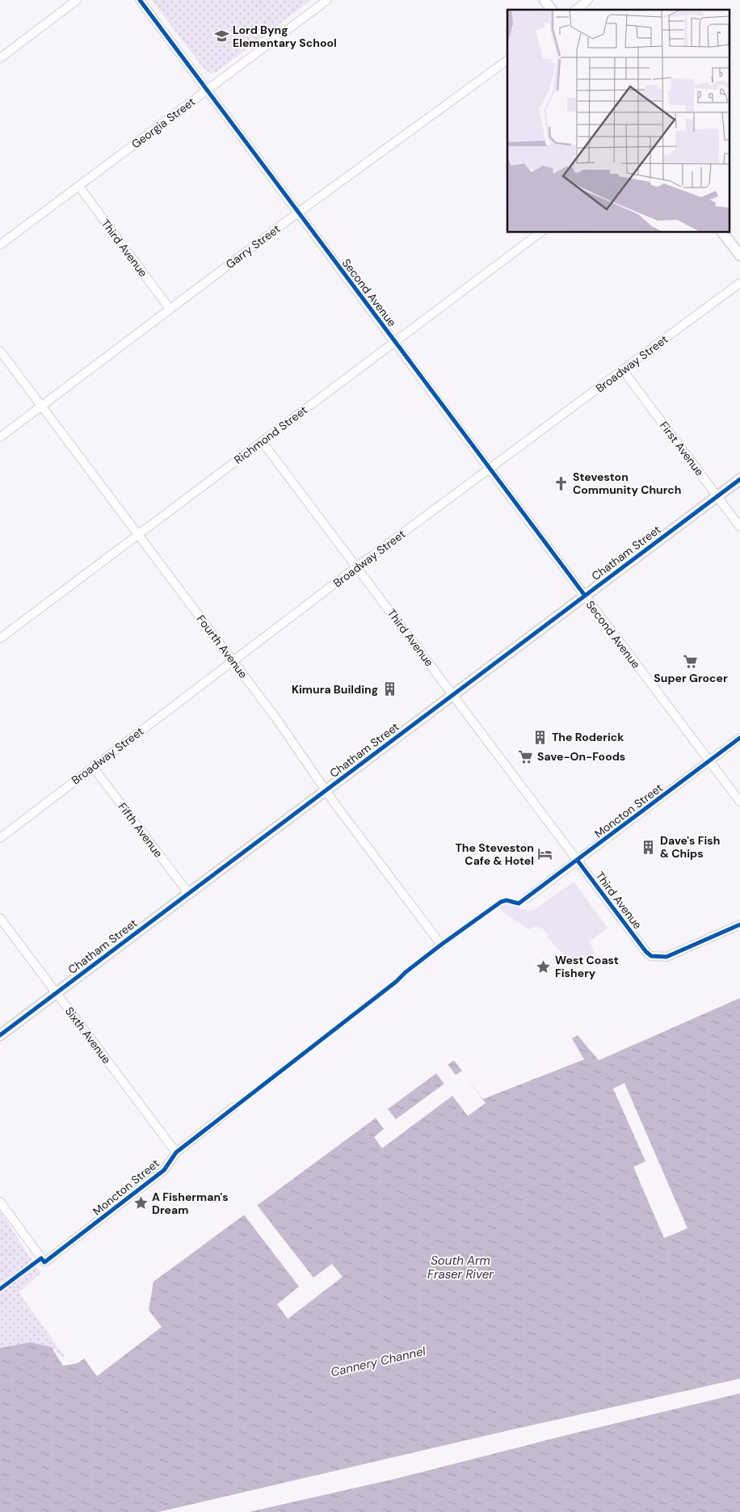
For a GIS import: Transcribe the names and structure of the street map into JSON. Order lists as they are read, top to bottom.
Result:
{
  "streets": {
    "street": [
      "Georgia Street",
      "Garry Street",
      "Third Avenue",
      "Second Avenue",
      "Broadway Street",
      "Richmond Street",
      "First Avenue",
      "Chatham Street",
      "Fourth Avenue",
      "Moncton Street",
      "Fifth Avenue",
      "Sixth Avenue"
    ]
  },
  "crossings": [
    ["Georgia Street", "Third Avenue"],
    ["Georgia Street", "Second Avenue"],
    ["Garry Street", "Third Avenue"],
    ["Garry Street", "Second Avenue"],
    ["Garry Street", "Fourth Avenue"],
    ["Third Avenue", "Broadway Street"],
    ["Third Avenue", "Richmond Street"],
    ["Third Avenue", "Chatham Street"],
    ["Third Avenue", "Moncton Street"],
    ["Second Avenue", "Broadway Street"],
    ["Second Avenue", "Richmond Street"],
    ["Second Avenue", "Chatham Street"],
    ["Second Avenue", "Moncton Street"],
    ["Broadway Street", "First Avenue"],
    ["Broadway Street", "Fourth Avenue"],
    ["Broadway Street", "Fifth Avenue"],
    ["Richmond Street", "Fourth Avenue"],
    ["First Avenue", "Chatham Street"],
    ["Chatham Street", "Fourth Avenue"],
    ["Chatham Street", "Fifth Avenue"],
    ["Chatham Street", "Sixth Avenue"],
    ["Moncton Street", "Sixth Avenue"]
  ],
  "water": ["South Arm Fraser River", "Cannery Channel"],
  "places": {
    "school or university": ["Lord Byng Elementary School"],
    "church": ["Steveston Community Church"],
    "supermarket": ["Super Grocer", "Save-On-Foods"],
    "building": ["Kimura Building", "The Roderick", "Dave's Fish & Chips"],
    "hotel": ["The Steveston Cafe & Hotel"],
    "place": ["West Coast Fishery", "A Fisherman's Dream"]
  }
}
